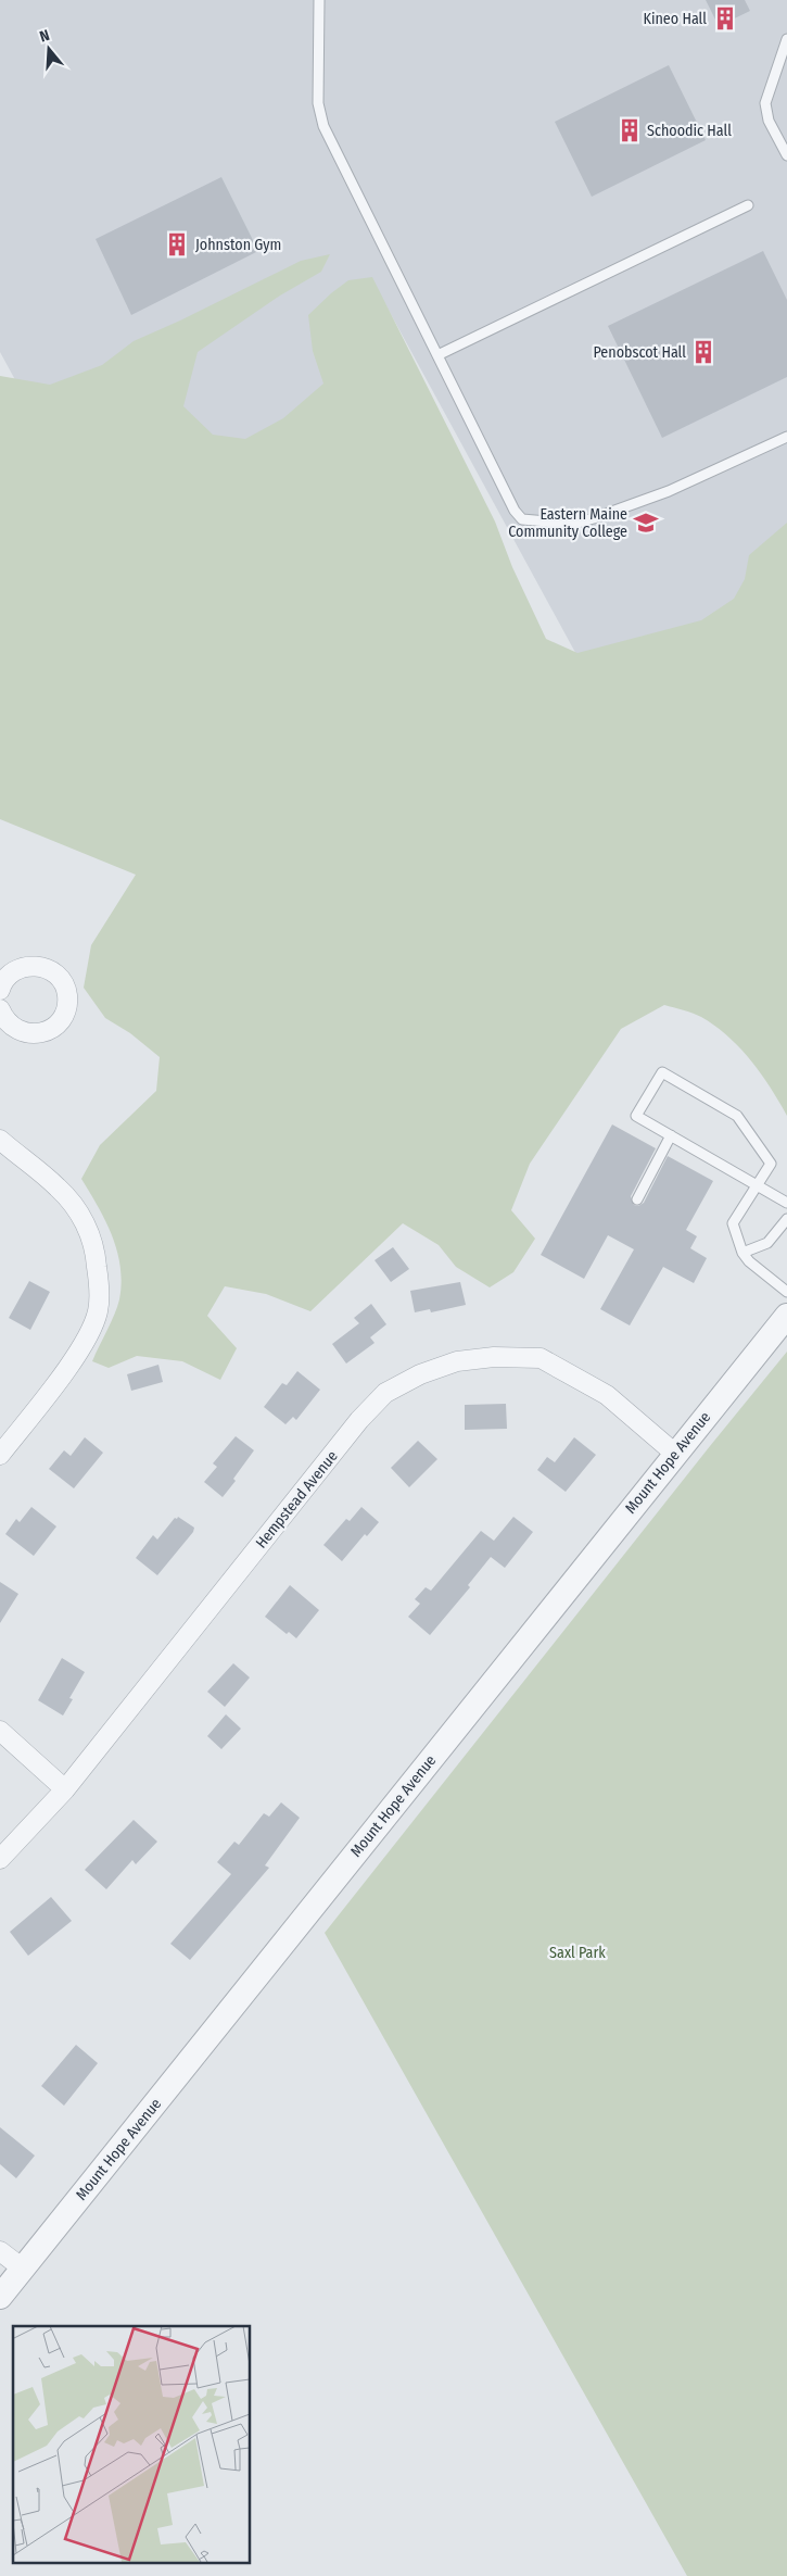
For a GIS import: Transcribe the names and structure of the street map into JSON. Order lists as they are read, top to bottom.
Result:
{
  "streets": {
    "street": ["Mount Hope Avenue", "Hempstead Avenue"]
  },
  "crossings": [
    ["Mount Hope Avenue", "Hempstead Avenue"]
  ],
  "parks": ["Saxl Park"],
  "places": {
    "building": [
      "Kineo Hall",
      "Schoodic Hall",
      "Johnston Gym",
      "Penobscot Hall"
    ],
    "school or university": ["Eastern Maine Community College"]
  },
  "north": "top"
}
